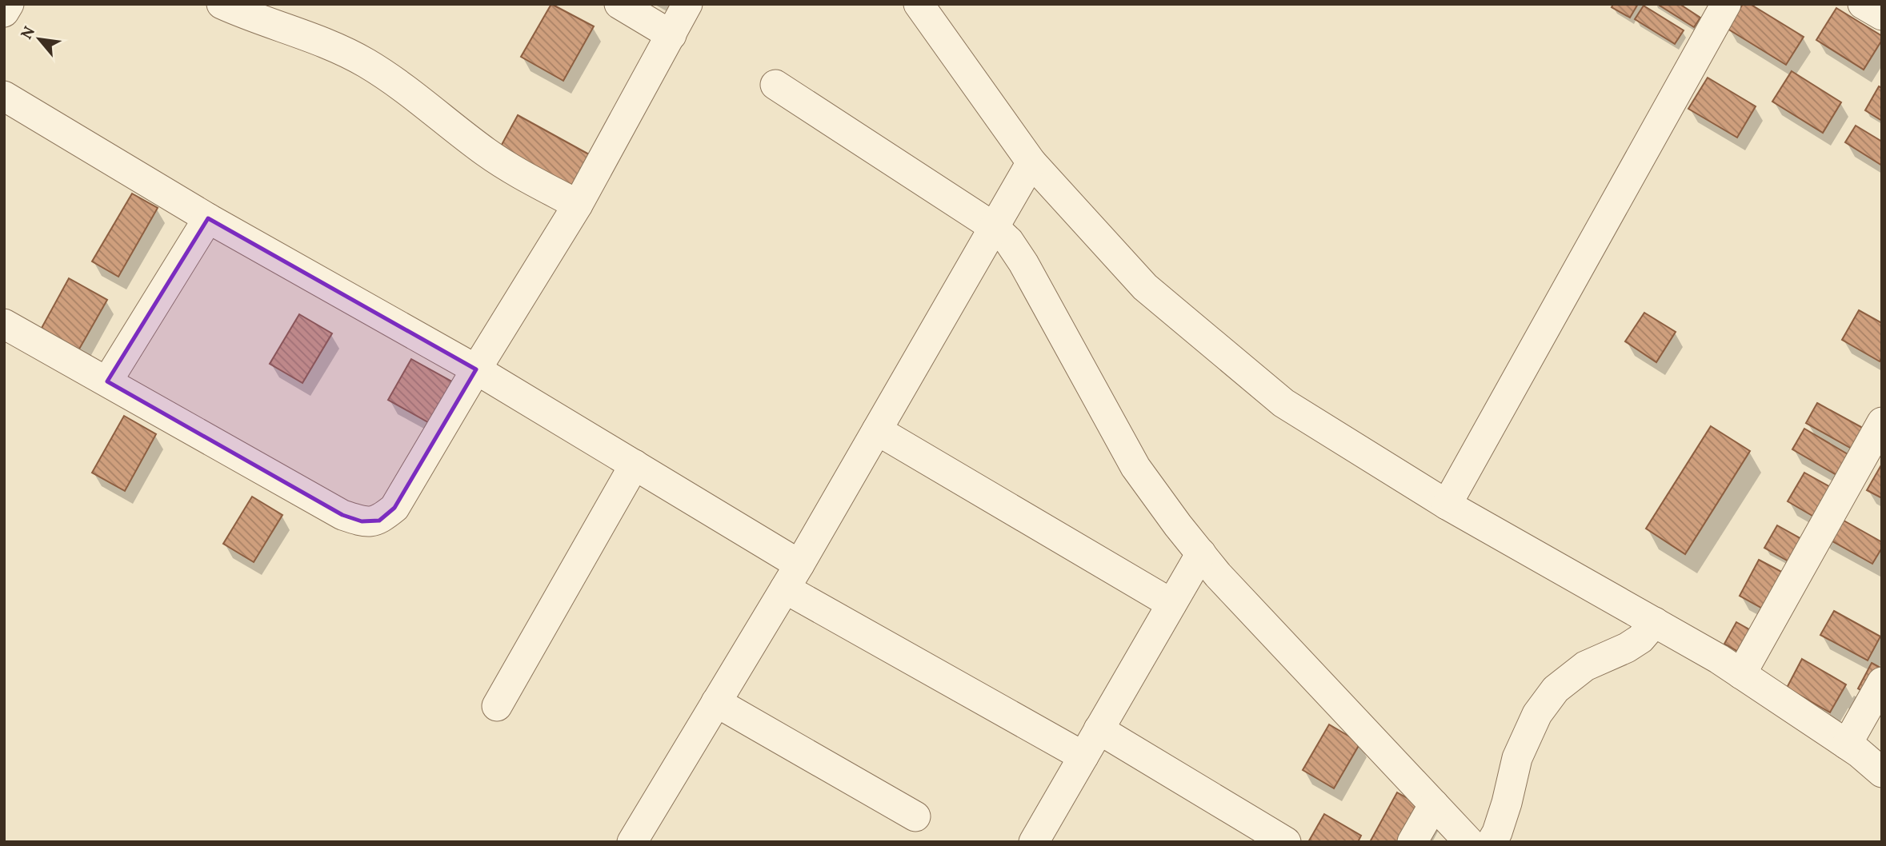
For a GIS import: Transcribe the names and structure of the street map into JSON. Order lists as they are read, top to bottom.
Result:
{
  "north": "top left"
}
